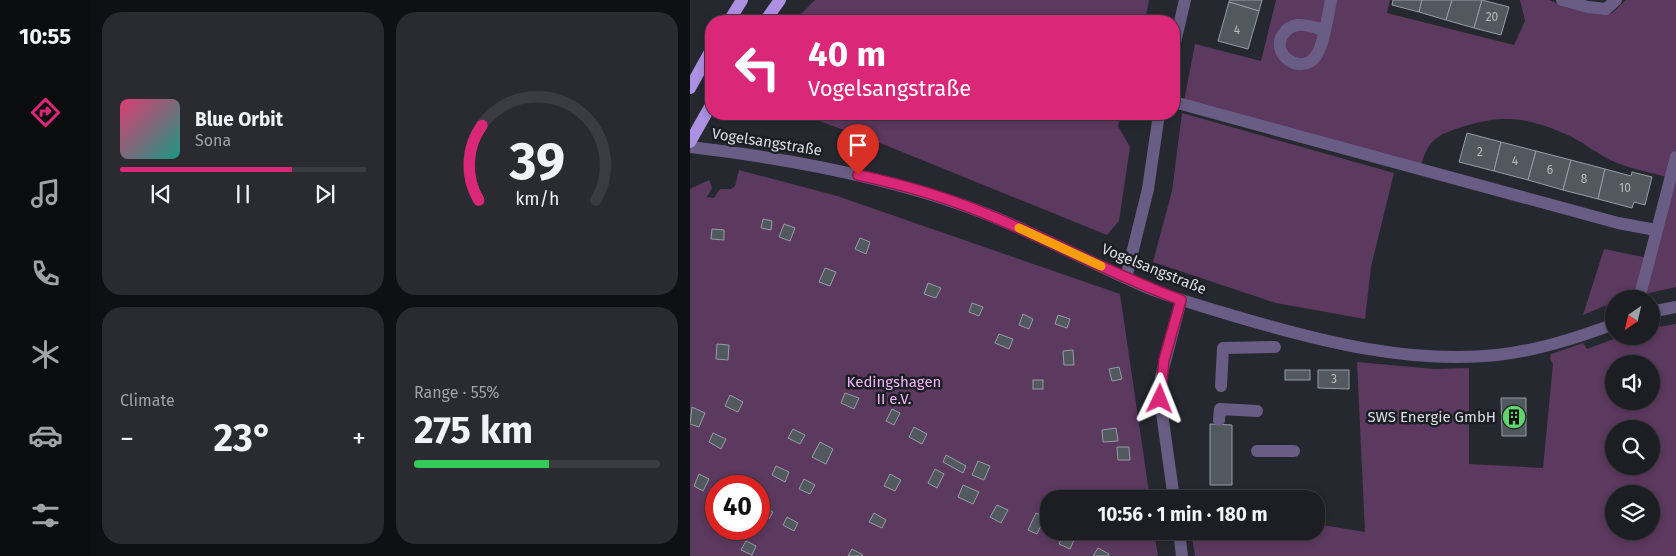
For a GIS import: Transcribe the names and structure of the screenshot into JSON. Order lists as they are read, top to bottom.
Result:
{
  "streets": {
    "street": ["Vogelsangstraße"]
  },
  "parks": ["Kedingshagen II e.V."],
  "places": {
    "building": ["SWS Energie GmbH"]
  },
  "house_numbers": [
    "20",
    "4",
    "2",
    "4",
    "6",
    "8",
    "10",
    "3"
  ],
  "north": "bottom left",
  "page": {
    "tabs": "10:55",
    "turn": ["40 m", "Vogelsangstraße"],
    "song": ["Blue Orbit", "Sona"],
    "tile": [
      "Climate",
      ["Range · 55%", "275 km"]
    ],
    "heat": ["−", "23°", "+"],
    "limit": "40",
    "trip": "10:56 · 1 min · 180 m",
    "gauge": ["39", "km/h"]
  }
}
